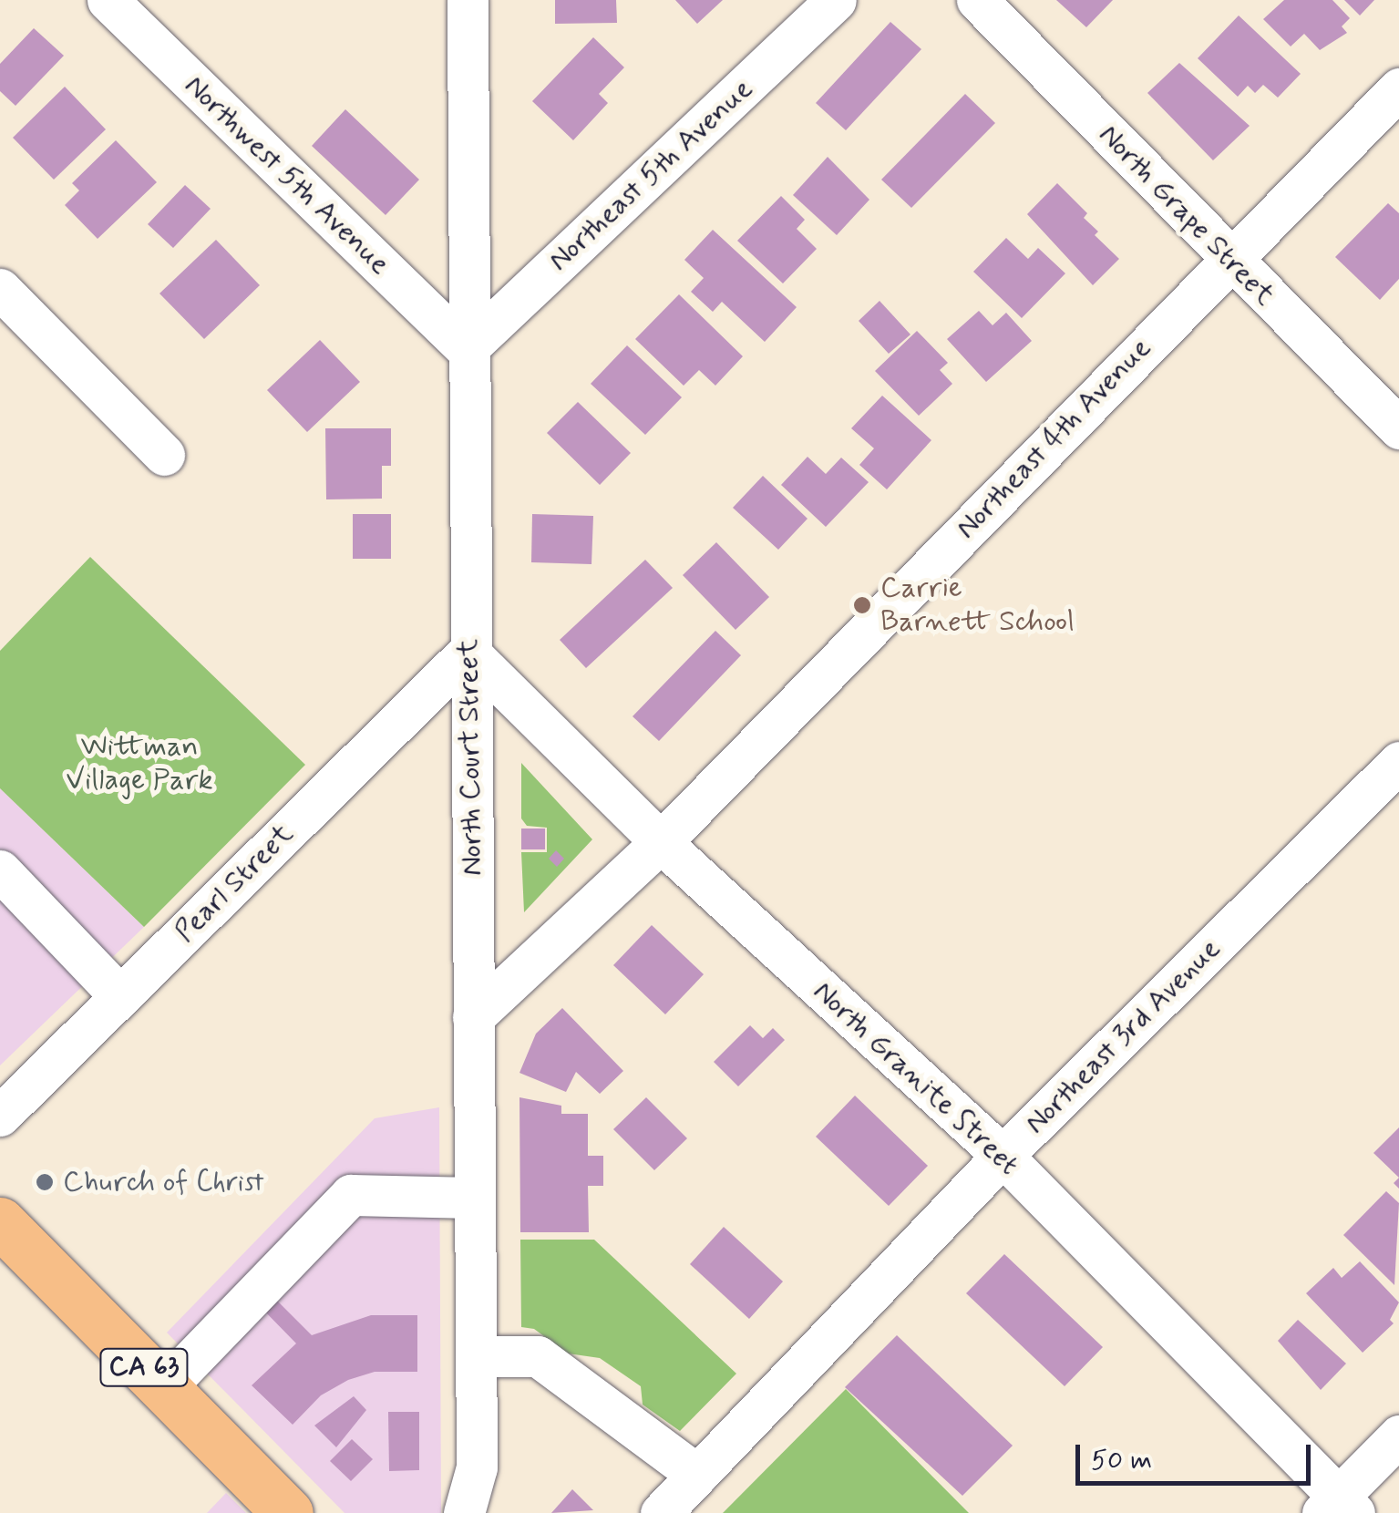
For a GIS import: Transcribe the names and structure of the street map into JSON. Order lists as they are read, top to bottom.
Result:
{
  "streets": {
    "main road": ["CA 63"],
    "street": [
      "Northwest 5th Avenue",
      "Northeast 5th Avenue",
      "North Grape Street",
      "Northeast 4th Avenue",
      "North Court Street",
      "Pearl Street",
      "Northeast 3rd Avenue",
      "North Granite Street"
    ]
  },
  "crossings": [
    ["Northwest 5th Avenue", "Northeast 5th Avenue"],
    ["Northwest 5th Avenue", "North Court Street"],
    ["Northeast 5th Avenue", "North Court Street"],
    ["North Grape Street", "Northeast 4th Avenue"],
    ["Northeast 4th Avenue", "North Court Street"],
    ["Northeast 4th Avenue", "North Granite Street"],
    ["North Court Street", "Pearl Street"],
    ["North Court Street", "North Granite Street"],
    ["Pearl Street", "North Granite Street"],
    ["Northeast 3rd Avenue", "North Granite Street"]
  ],
  "parks": ["Wittman Village Park"],
  "places": ["Carrie Barnett School", "Church of Christ"],
  "scale_bar": "50 m"
}
